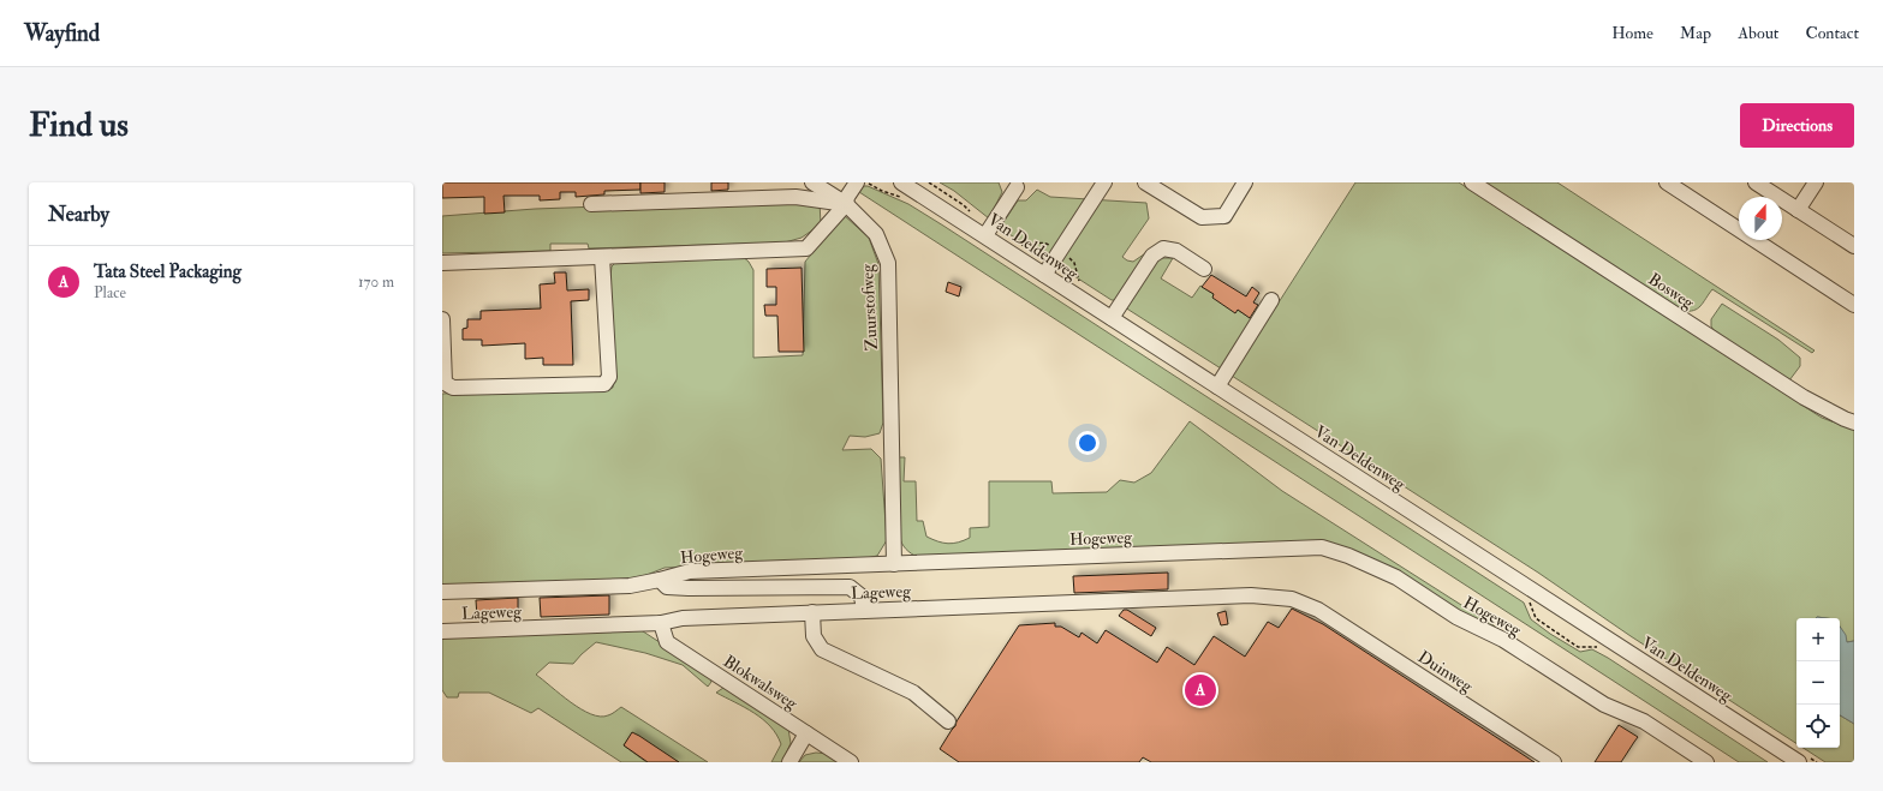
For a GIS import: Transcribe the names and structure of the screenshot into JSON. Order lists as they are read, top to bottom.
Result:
{
  "streets": {
    "lane": [
      "Van Deldenweg",
      "Bosweg",
      "Zuurstofweg",
      "Hogeweg",
      "Lageweg",
      "Duinweg",
      "Blokwalsweg"
    ]
  },
  "crossings": [
    ["Zuurstofweg", "Hogeweg"],
    ["Lageweg", "Duinweg"],
    ["Lageweg", "Blokwalsweg"]
  ],
  "north": "top",
  "page": {
    "header": "Wayfind",
    "nav": [
      "Home",
      "Map",
      "About",
      "Contact"
    ],
    "buttons": "Directions",
    "title": "Find us",
    "heading": "Nearby",
    "list": [
      {
        "mark": "A",
        "name": "Tata Steel Packaging",
        "note": "Place",
        "value": "170 m"
      }
    ],
    "map_buttons": ["+", "−"],
    "pins": "A"
  }
}
